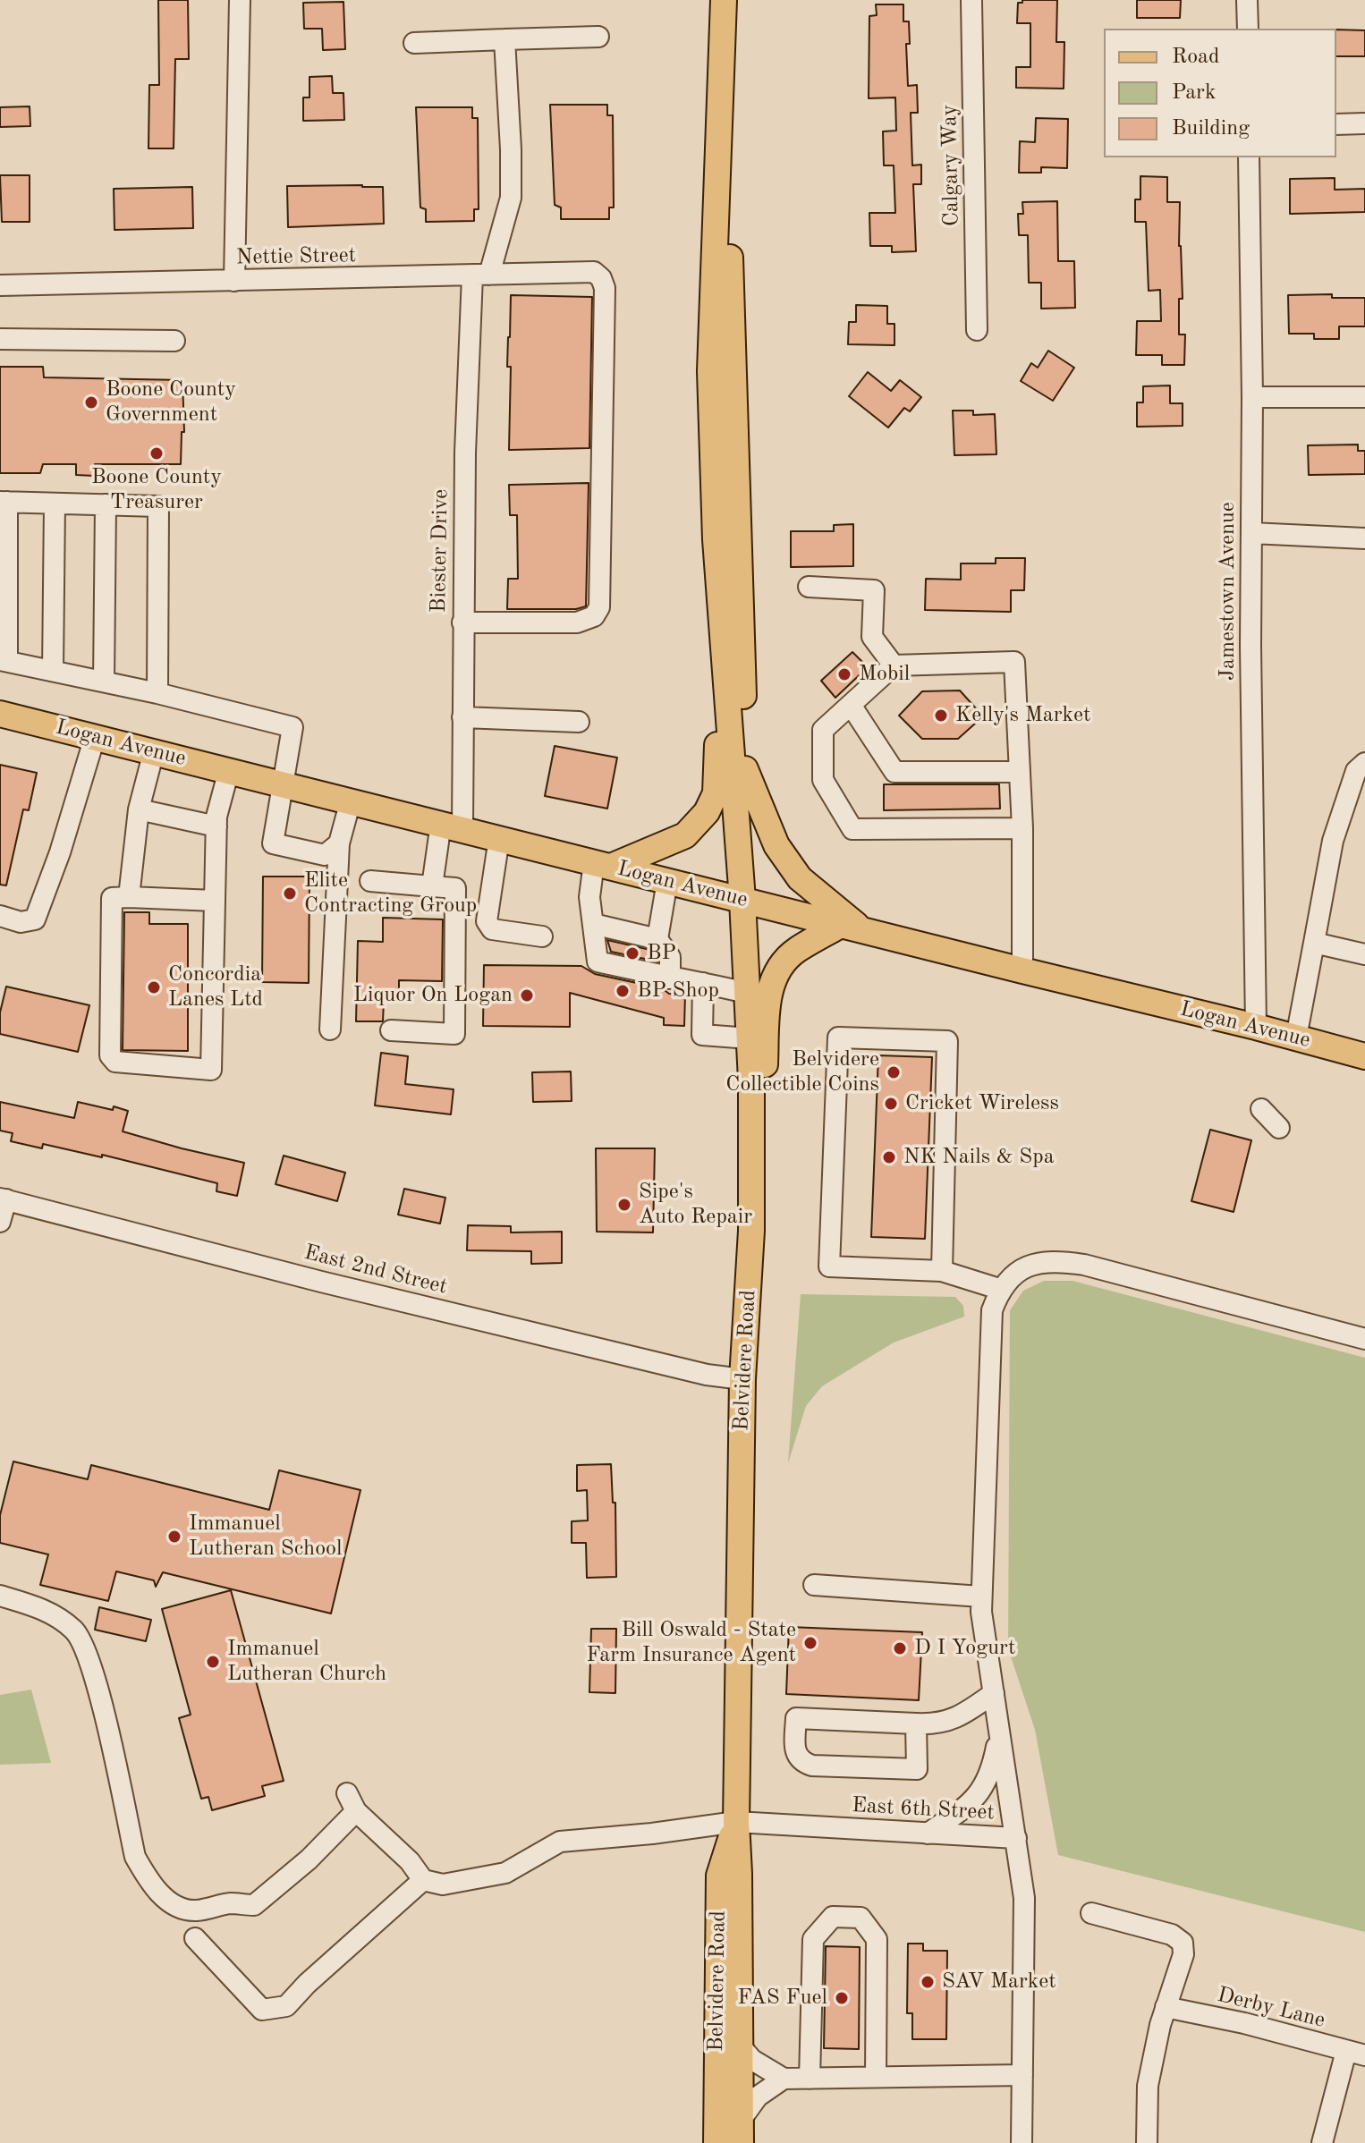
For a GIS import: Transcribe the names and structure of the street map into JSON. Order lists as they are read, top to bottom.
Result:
{
  "streets": {
    "main road": ["Logan Avenue", "Belvidere Road"],
    "street": [
      "Calgary Way",
      "Nettie Street",
      "Biester Drive",
      "Jamestown Avenue",
      "East 2nd Street",
      "East 6th Street",
      "Derby Lane"
    ]
  },
  "crossings": [
    ["Nettie Street", "Biester Drive"],
    ["Biester Drive", "Logan Avenue"],
    ["Jamestown Avenue", "Logan Avenue"],
    ["Logan Avenue", "Belvidere Road"],
    ["East 2nd Street", "Belvidere Road"],
    ["Belvidere Road", "East 6th Street"]
  ],
  "places": [
    "Boone County Government",
    "Boone County Treasurer",
    "Mobil",
    "Kelly's Market",
    "Elite Contracting Group",
    "BP",
    "Concordia Lanes Ltd",
    "BP Shop",
    "Liquor On Logan",
    "Belvidere Collectible Coins",
    "Cricket Wireless",
    "NK Nails & Spa",
    "Sipe's Auto Repair",
    "Immanuel Lutheran School",
    "Bill Oswald - State Farm Insurance Agent",
    "D I Yogurt",
    "Immanuel Lutheran Church",
    "SAV Market",
    "FAS Fuel"
  ],
  "legend": ["Road", "Park", "Building"]
}
